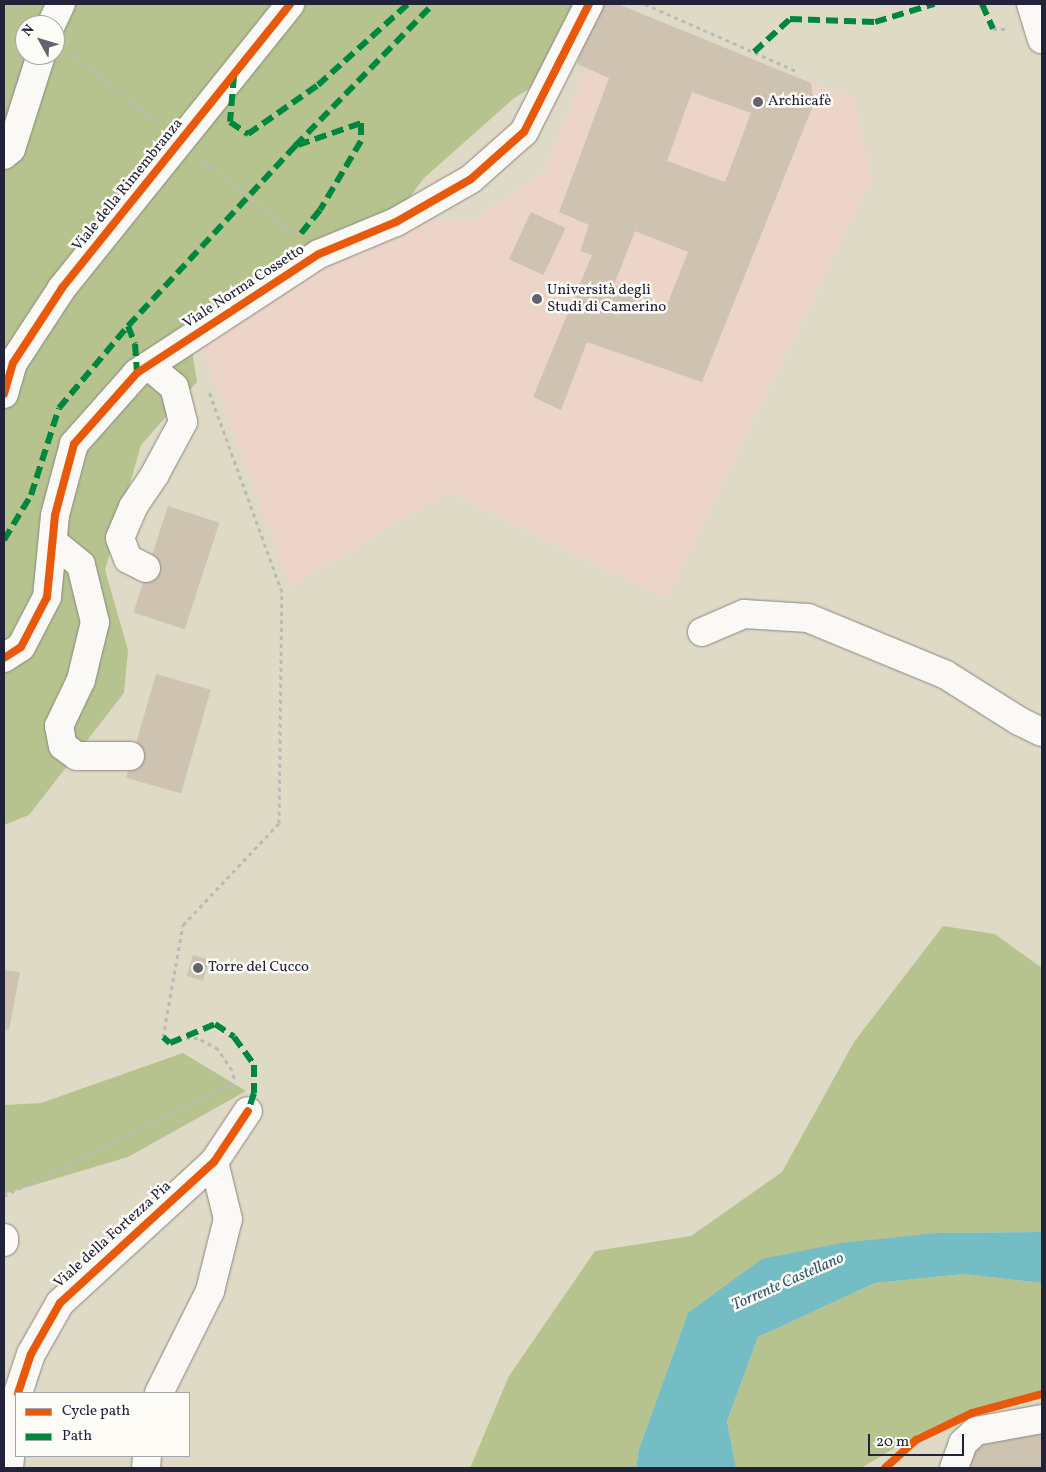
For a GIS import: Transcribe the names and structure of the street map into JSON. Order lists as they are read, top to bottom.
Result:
{
  "streets": {
    "street": ["Viale della Rimembranza", "Viale Norma Cossetto", "Viale della Fortezza Pia"]
  },
  "water": ["Torrente Castellano"],
  "places": ["Archicafè", "Università degli Studi di Camerino", "Torre del Cucco"],
  "legend": ["Cycle path", "Path"],
  "scale_bar": "20 m",
  "north": "top left"
}
